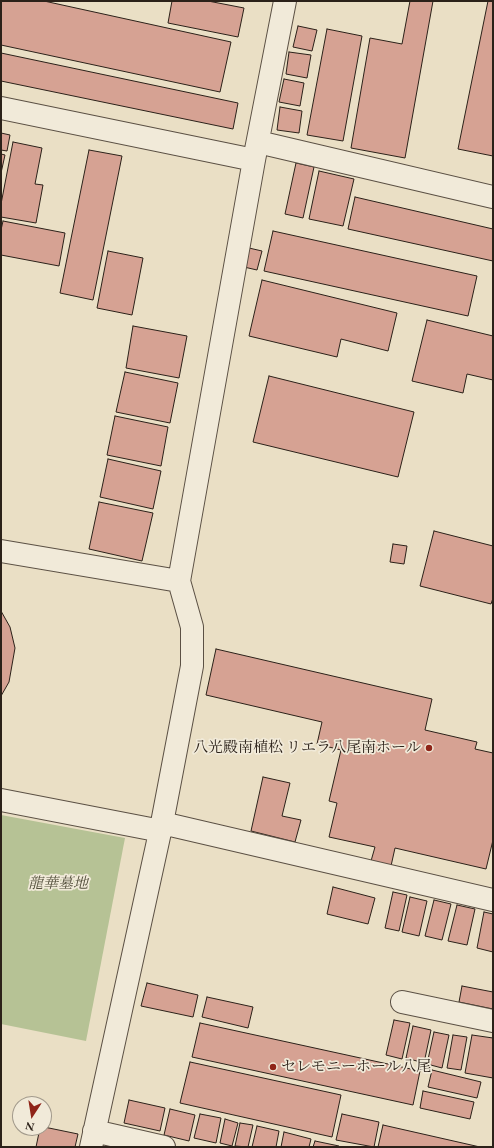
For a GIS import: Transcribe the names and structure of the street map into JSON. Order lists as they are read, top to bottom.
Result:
{
  "parks": ["龍華墓地"],
  "places": ["八光殿南植松 リエラ八尾南ホール", "セレモニーホール八尾"],
  "north": "bottom"
}
